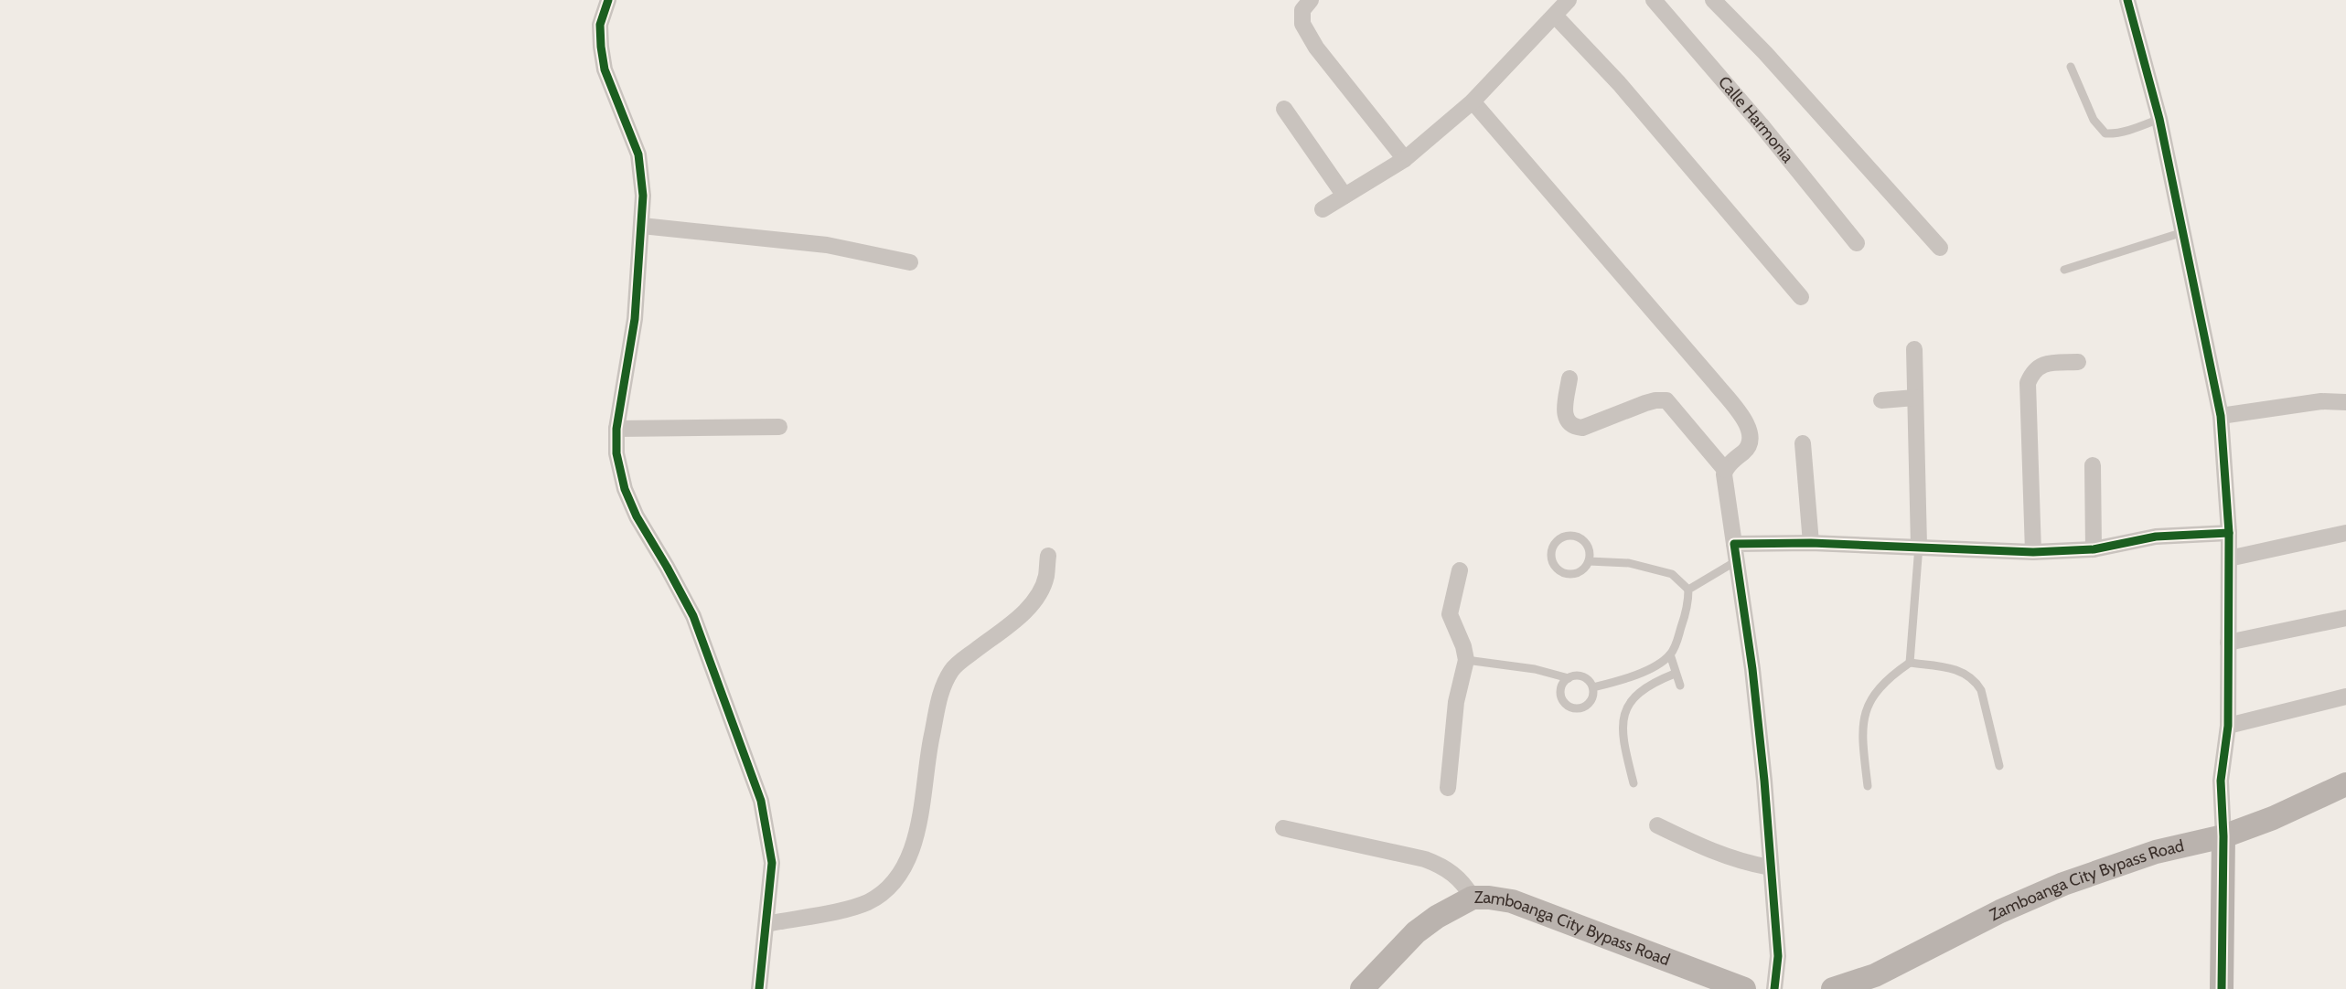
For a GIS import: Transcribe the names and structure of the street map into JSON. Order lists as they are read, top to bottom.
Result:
{
  "streets": {
    "main road": ["Zamboanga City Bypass Road"],
    "street": ["Calle Harmonia"]
  }
}
